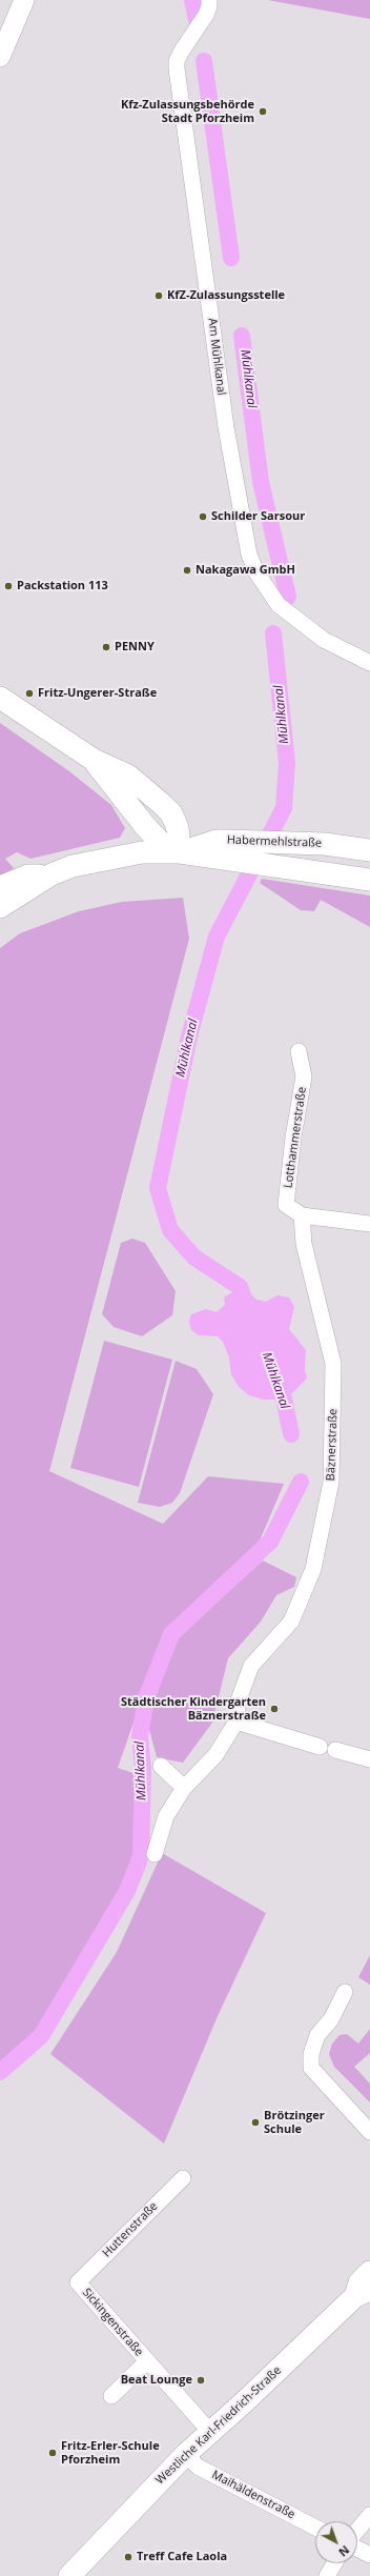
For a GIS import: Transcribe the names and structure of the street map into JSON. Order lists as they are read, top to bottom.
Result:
{
  "streets": {
    "main road": ["Habermehlstraße", "Westliche Karl-Friedrich-Straße"],
    "street": [
      "Am Mühlkanal",
      "Lotthammerstraße",
      "Bäznerstraße",
      "Huttenstraße",
      "Sickingenstraße",
      "Maihäldenstraße"
    ]
  },
  "crossings": [
    ["Lotthammerstraße", "Bäznerstraße"],
    ["Huttenstraße", "Sickingenstraße"],
    ["Sickingenstraße", "Westliche Karl-Friedrich-Straße"],
    ["Westliche Karl-Friedrich-Straße", "Maihäldenstraße"]
  ],
  "water": ["Mühlkanal"],
  "places": [
    "Kfz-Zulassungsbehörde Stadt Pforzheim",
    "KfZ-Zulassungsstelle",
    "Schilder Sarsour",
    "Nakagawa GmbH",
    "Packstation 113",
    "PENNY",
    "Fritz-Ungerer-Straße",
    "Städtischer Kindergarten Bäznerstraße",
    "Brötzinger Schule",
    "Beat Lounge",
    "Fritz-Erler-Schule Pforzheim",
    "Treff Cafe Laola"
  ],
  "north": "bottom right"
}
